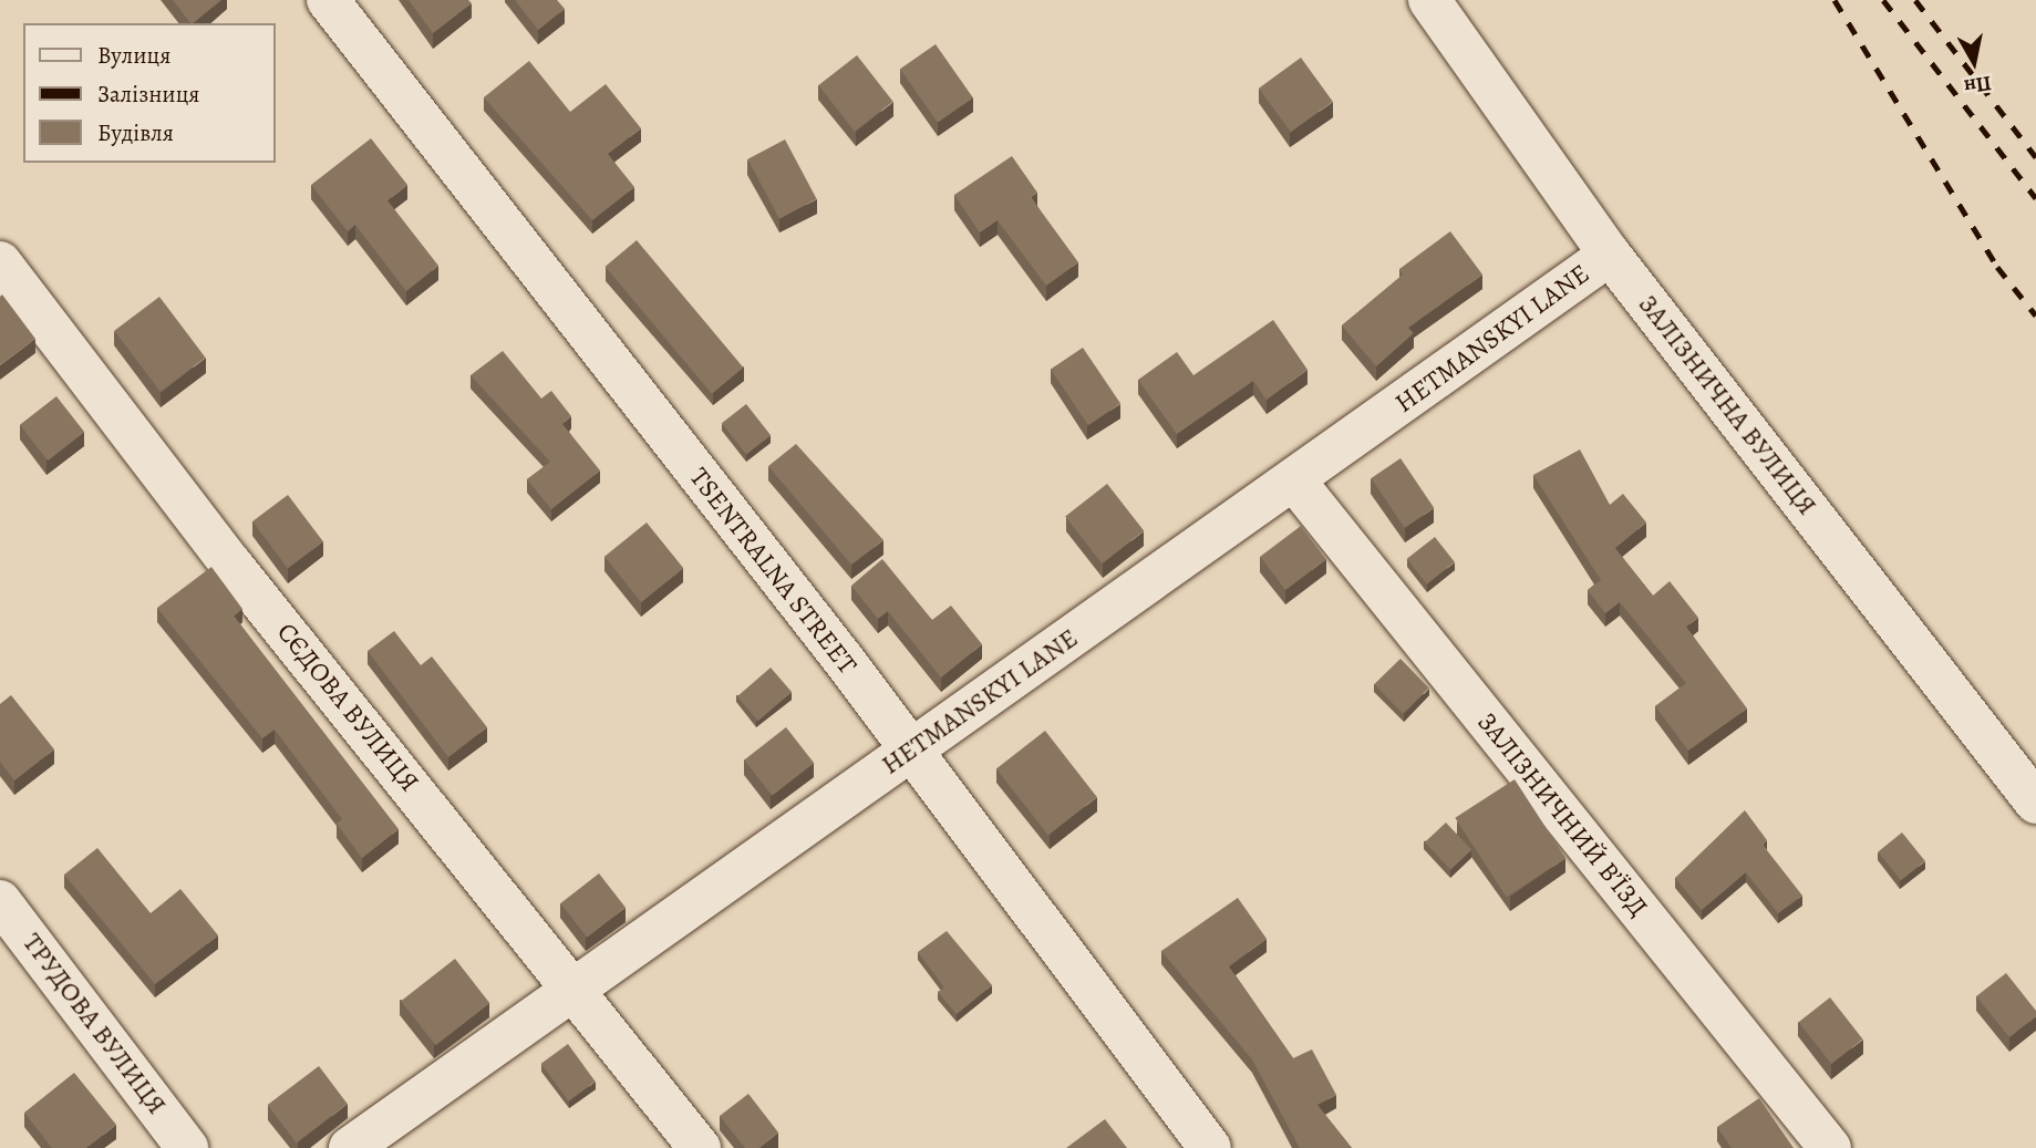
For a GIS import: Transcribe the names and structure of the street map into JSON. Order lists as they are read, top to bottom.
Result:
{
  "streets": {
    "street": [
      "HETMANSKYI LANE",
      "ЗАЛІЗНИЧНА ВУЛИЦЯ",
      "TSENTRALNA STREET",
      "СЄДОВА ВУЛИЦЯ",
      "ЗАЛІЗНИЧНИЙ В’ЇЗД",
      "ТРУДОВА ВУЛИЦЯ"
    ]
  },
  "crossings": [
    ["HETMANSKYI LANE", "ЗАЛІЗНИЧНА ВУЛИЦЯ"],
    ["HETMANSKYI LANE", "TSENTRALNA STREET"],
    ["HETMANSKYI LANE", "СЄДОВА ВУЛИЦЯ"],
    ["HETMANSKYI LANE", "ЗАЛІЗНИЧНИЙ В’ЇЗД"]
  ],
  "legend": ["Вулиця", "Залізниця", "Будівля"],
  "north": "bottom"
}
